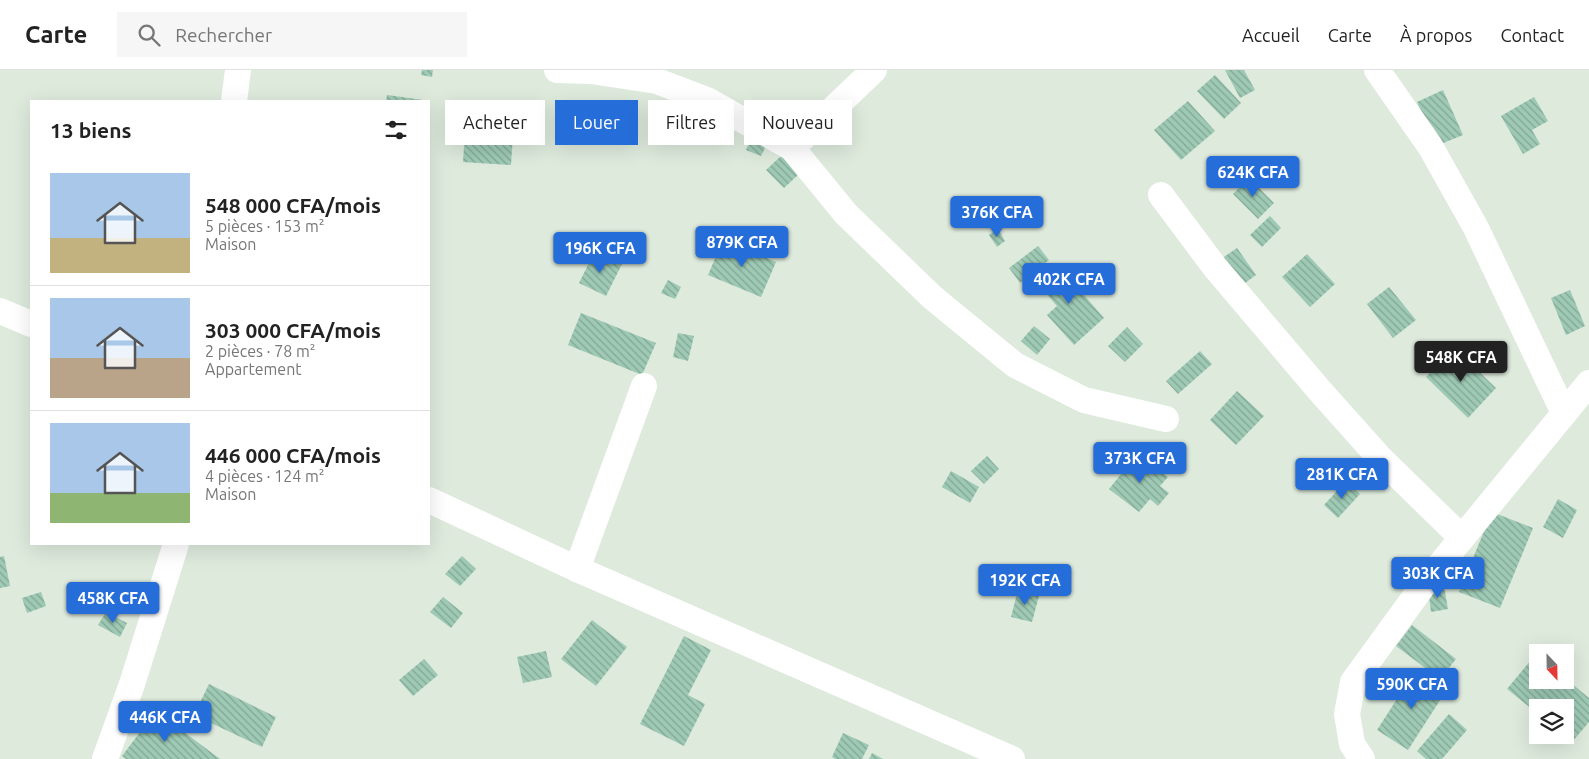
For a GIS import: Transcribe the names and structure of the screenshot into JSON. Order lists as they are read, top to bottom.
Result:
{
  "north": "bottom",
  "page": {
    "header": "Carte",
    "search": "Rechercher",
    "nav": [
      "Accueil",
      "Carte",
      "À propos",
      "Contact"
    ],
    "chip": [
      "Acheter",
      "Louer",
      "Filtres",
      "Nouveau"
    ],
    "heading": "13 biens",
    "price": [
      "624K CFA",
      "376K CFA",
      "879K CFA",
      "196K CFA",
      "402K CFA",
      "548K CFA",
      "373K CFA",
      "281K CFA",
      "303K CFA",
      "192K CFA",
      "458K CFA",
      "590K CFA",
      "446K CFA"
    ],
    "list": [
      {
        "name": "548 000 CFA/mois",
        "note": "5 pièces · 153 m² · Maison"
      },
      {
        "name": "303 000 CFA/mois",
        "note": "2 pièces · 78 m² · Appartement"
      },
      {
        "name": "446 000 CFA/mois",
        "note": "4 pièces · 124 m² · Maison"
      }
    ]
  }
}
